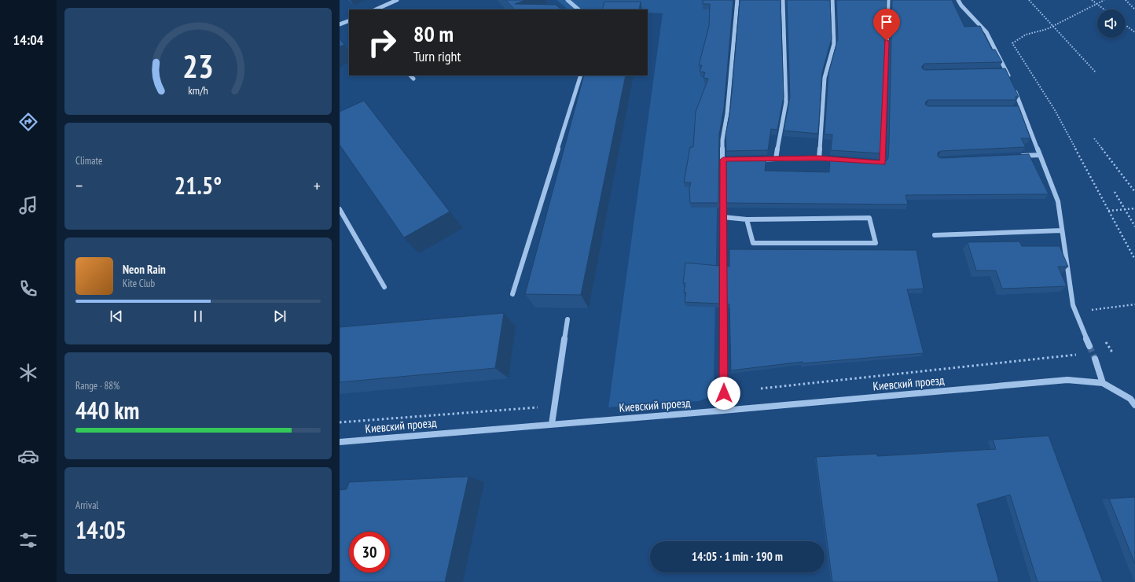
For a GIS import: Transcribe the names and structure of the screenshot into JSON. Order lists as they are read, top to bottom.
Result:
{
  "streets": {
    "street": ["Киевский проезд"]
  },
  "page": {
    "tabs": "14:04",
    "turn": ["80 m", "Turn right"],
    "tile": [
      "Climate",
      ["Range · 88%", "440 km"],
      ["Arrival", "14:05"]
    ],
    "heat": ["−", "21.5°", "+"],
    "song": ["Neon Rain", "Kite Club"],
    "limit": "30",
    "trip": "14:05 · 1 min · 190 m",
    "gauge": ["23", "km/h"]
  }
}
